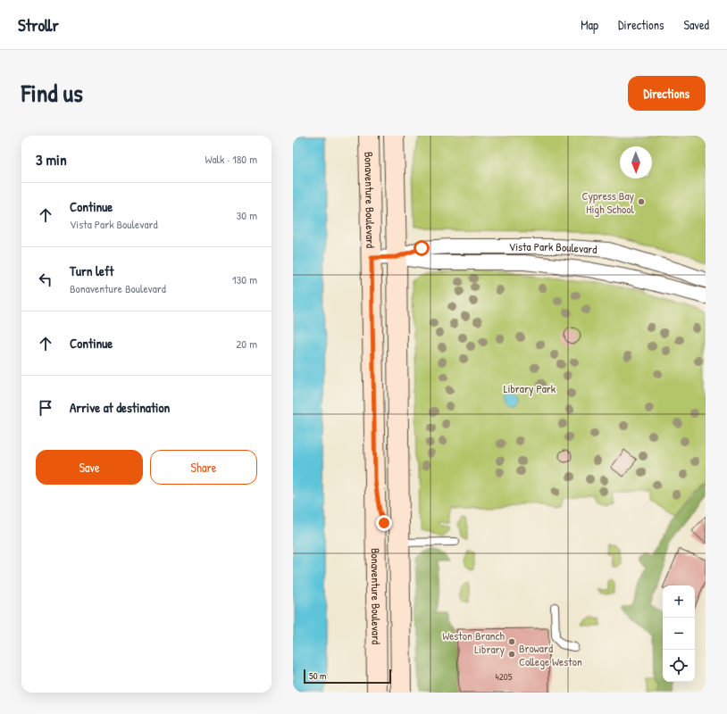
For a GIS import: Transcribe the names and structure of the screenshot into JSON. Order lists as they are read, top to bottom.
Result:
{
  "streets": {
    "main road": ["Bonaventure Boulevard"],
    "street": ["Vista Park Boulevard"]
  },
  "crossings": [
    ["Bonaventure Boulevard", "Vista Park Boulevard"]
  ],
  "parks": ["Library Park"],
  "places": ["Cypress Bay High School", "Weston Branch Library", "Broward College Weston"],
  "house_numbers": ["4205"],
  "scale_bar": "50 m",
  "north": "bottom",
  "page": {
    "header": "Strollr",
    "nav": ["Map", "Directions", "Saved"],
    "title": "Find us",
    "buttons": [
      "Directions",
      ["Save", "Share"]
    ],
    "heading": ["3 min", "Walk · 180 m"],
    "list": [
      ["Continue", "Vista Park Boulevard", "30 m"],
      ["Turn left", "Bonaventure Boulevard", "130 m"],
      ["Continue", "20 m"],
      "Arrive at destination"
    ],
    "map_buttons": ["+", "−"],
    "scale": "50 m"
  }
}
